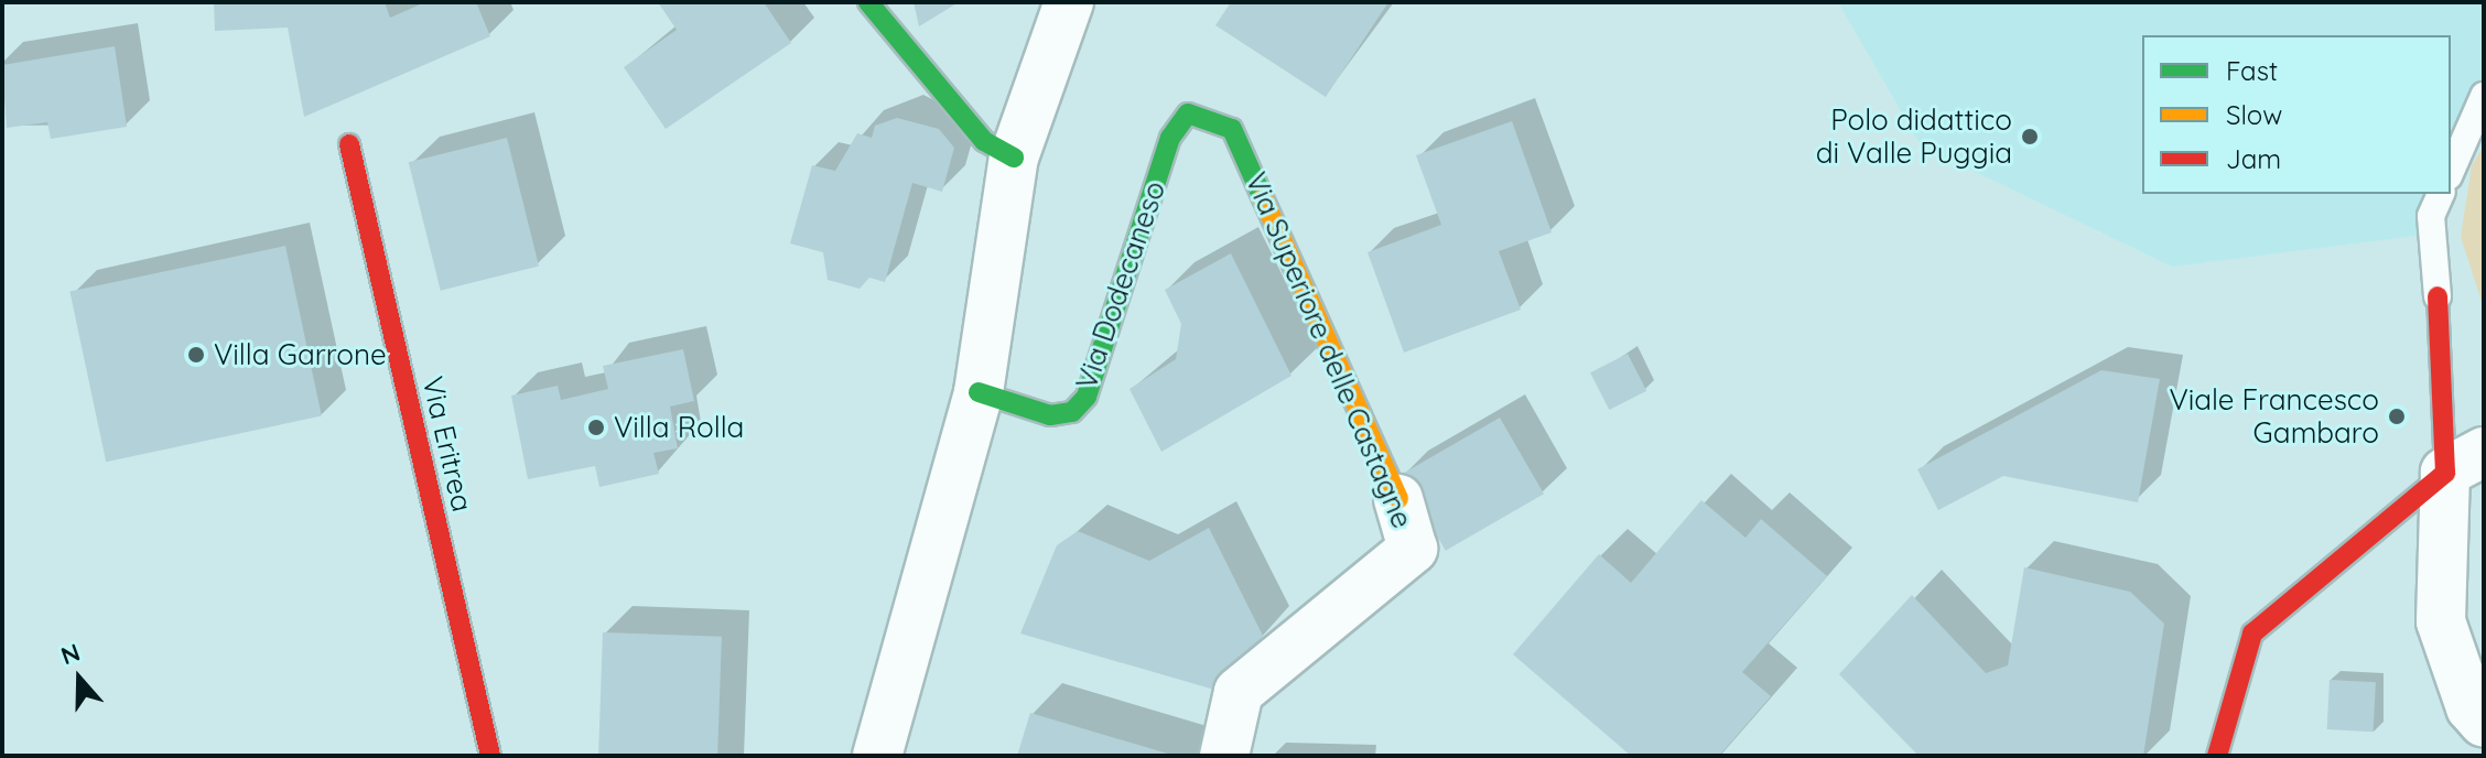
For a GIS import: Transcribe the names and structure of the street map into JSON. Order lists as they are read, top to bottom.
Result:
{
  "streets": {
    "street": ["Via Dodecaneso", "Via Superiore delle Castagne", "Via Eritrea"]
  },
  "crossings": [
    ["Via Dodecaneso", "Via Superiore delle Castagne"]
  ],
  "places": [
    "Polo didattico di Valle Puggia",
    "Villa Garrone",
    "Viale Francesco Gambaro",
    "Villa Rolla"
  ],
  "legend": ["Fast", "Slow", "Jam"],
  "north": "top"
}
